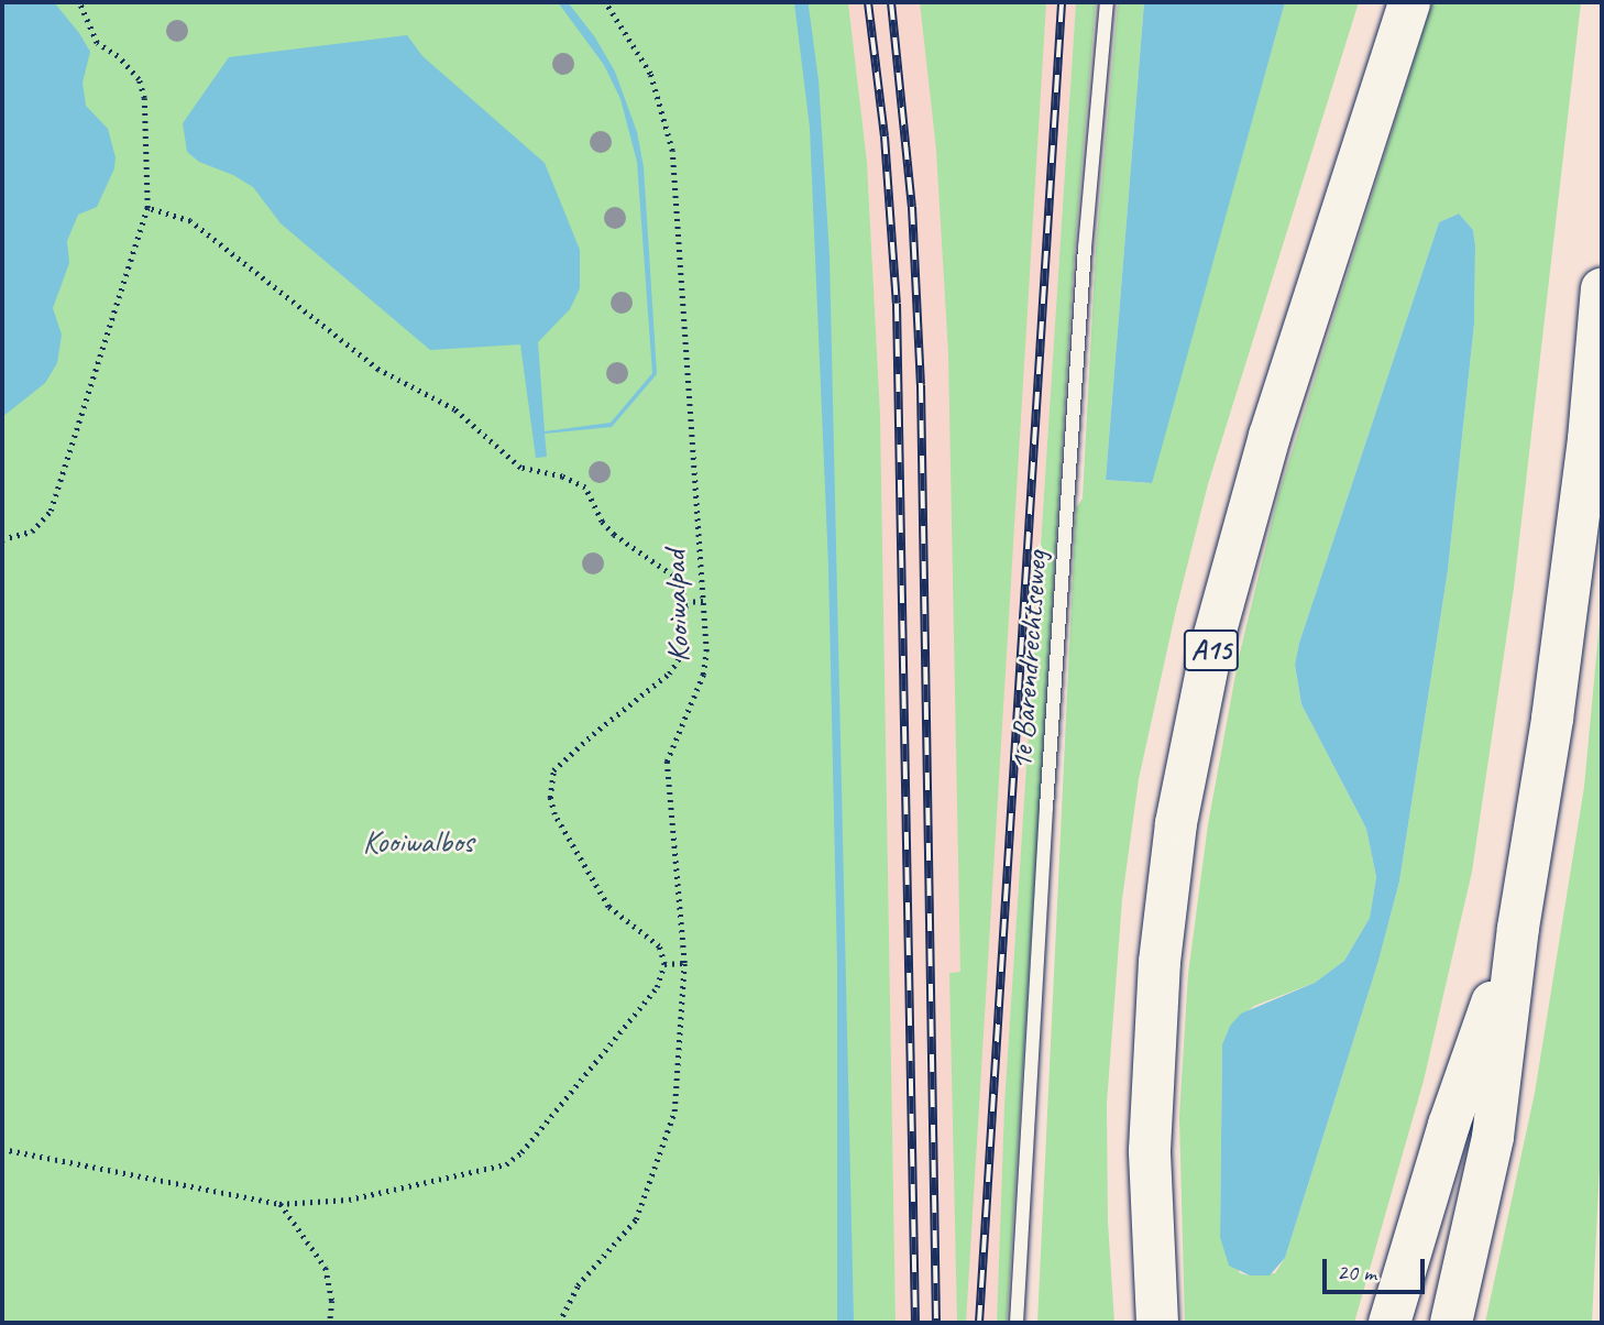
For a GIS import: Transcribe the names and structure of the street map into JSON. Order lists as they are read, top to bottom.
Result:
{
  "streets": {
    "highway": ["A15"],
    "lane": ["1e Barendrechtseweg"],
    "path": ["Kooiwalpad"]
  },
  "parks": ["Kooiwalbos"],
  "scale_bar": "20 m"
}
